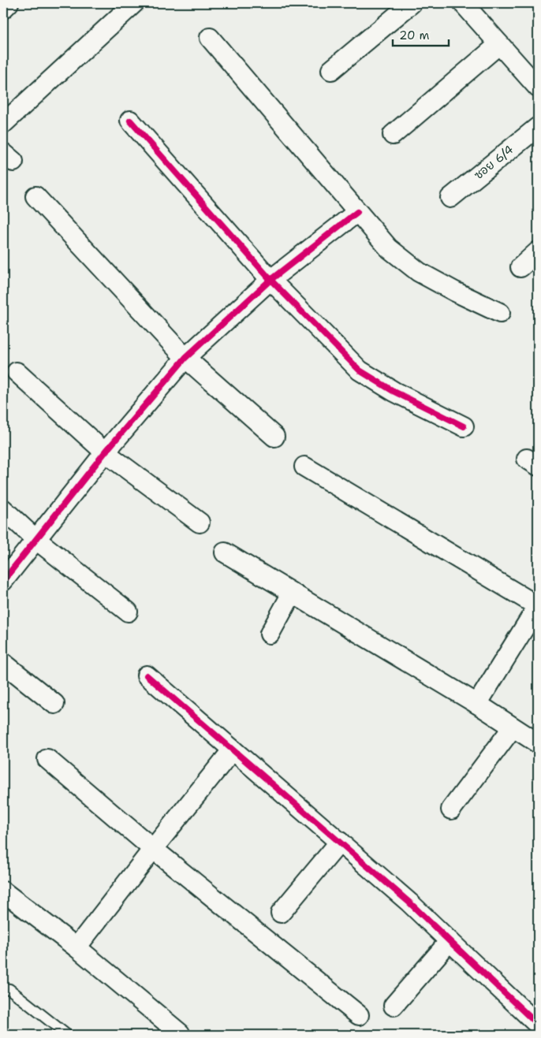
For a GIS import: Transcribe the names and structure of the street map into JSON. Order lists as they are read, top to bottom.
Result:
{
  "streets": {
    "street": ["ซอย 6/4"]
  },
  "scale_bar": "20 m"
}
